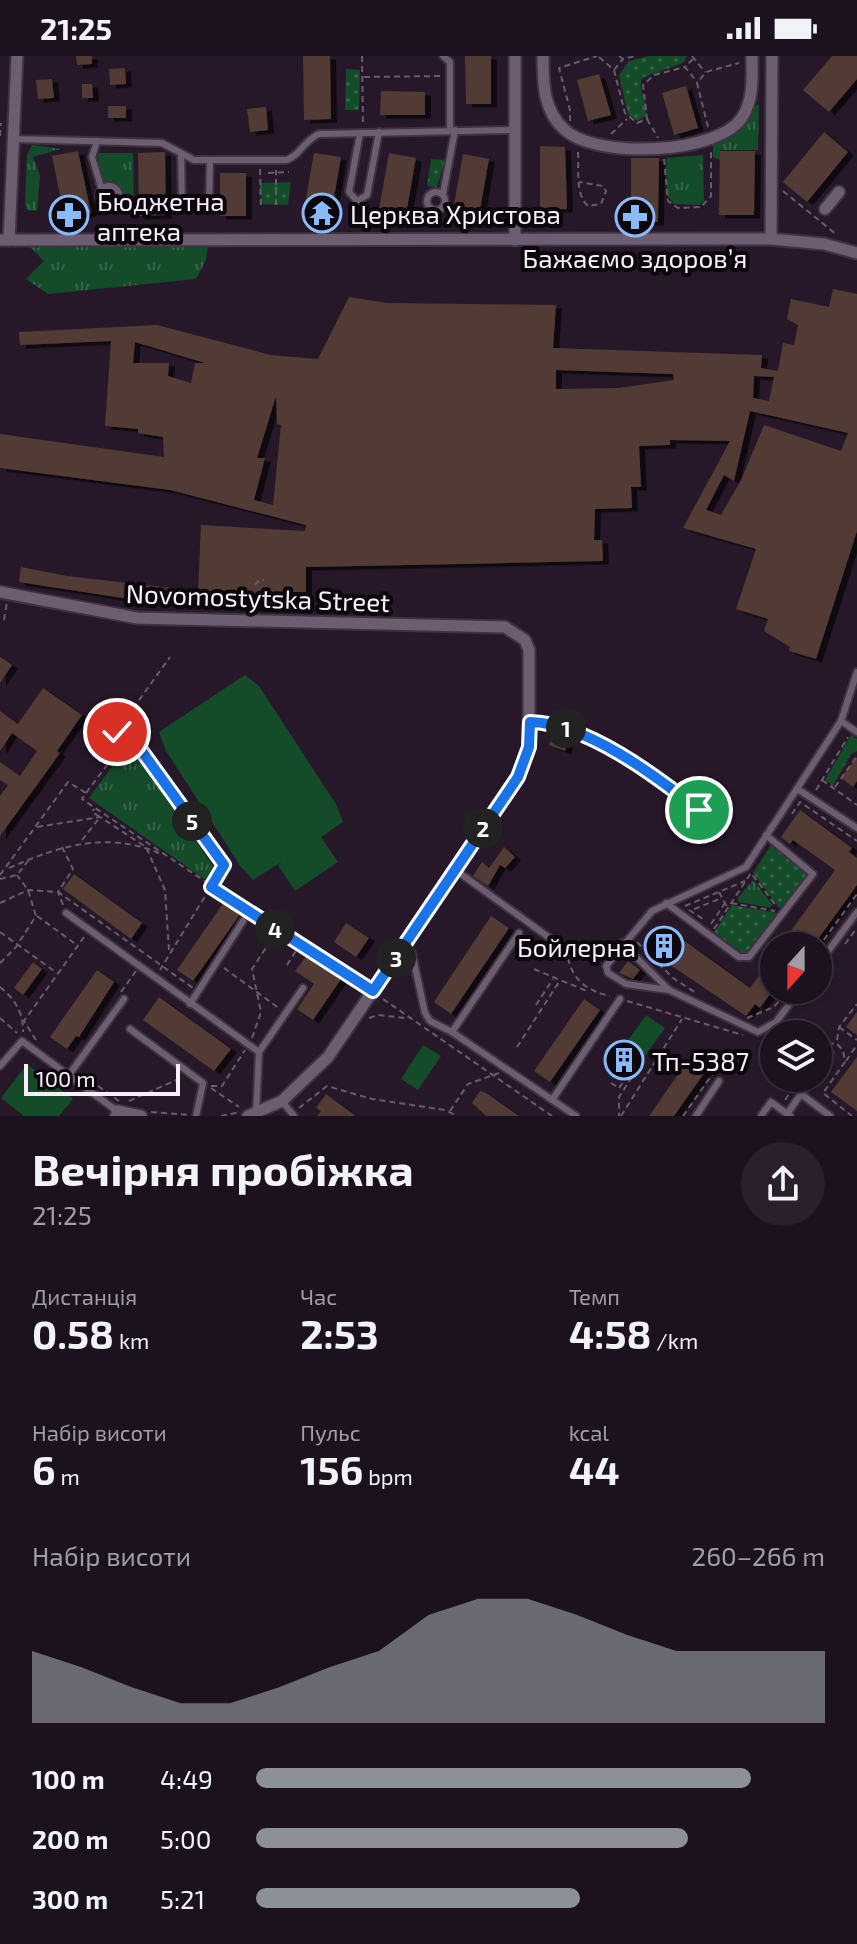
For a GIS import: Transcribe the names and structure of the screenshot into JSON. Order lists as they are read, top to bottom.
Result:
{
  "streets": {
    "street": ["Novomostytska Street"]
  },
  "places": {
    "temple": ["Церква Христова"],
    "pharmacy": ["Бюджетна аптека", "Бажаємо здоровʼя"],
    "building": ["Бойлерна", "Тп-5387"]
  },
  "scale_bar": "100 m",
  "north": "bottom",
  "page": {
    "status": "21:25",
    "pins": [
      "1",
      "5",
      "2",
      "4",
      "3"
    ],
    "scale": "100 m",
    "heading": ["Вечірня пробіжка", "21:25"],
    "stats": [
      ["Дистанція", "0.58 km"],
      ["Час", "2:53"],
      ["Темп", "4:58 /km"],
      ["Набір висоти", "6 m"],
      ["Пульс", "156 bpm"],
      ["kcal", "44"]
    ],
    "chart": ["Набір висоти", "260–266 m"],
    "list": [
      {
        "name": "100 m",
        "note": "4:49"
      },
      {
        "name": "200 m",
        "note": "5:00"
      },
      {
        "name": "300 m",
        "note": "5:21"
      }
    ]
  }
}
